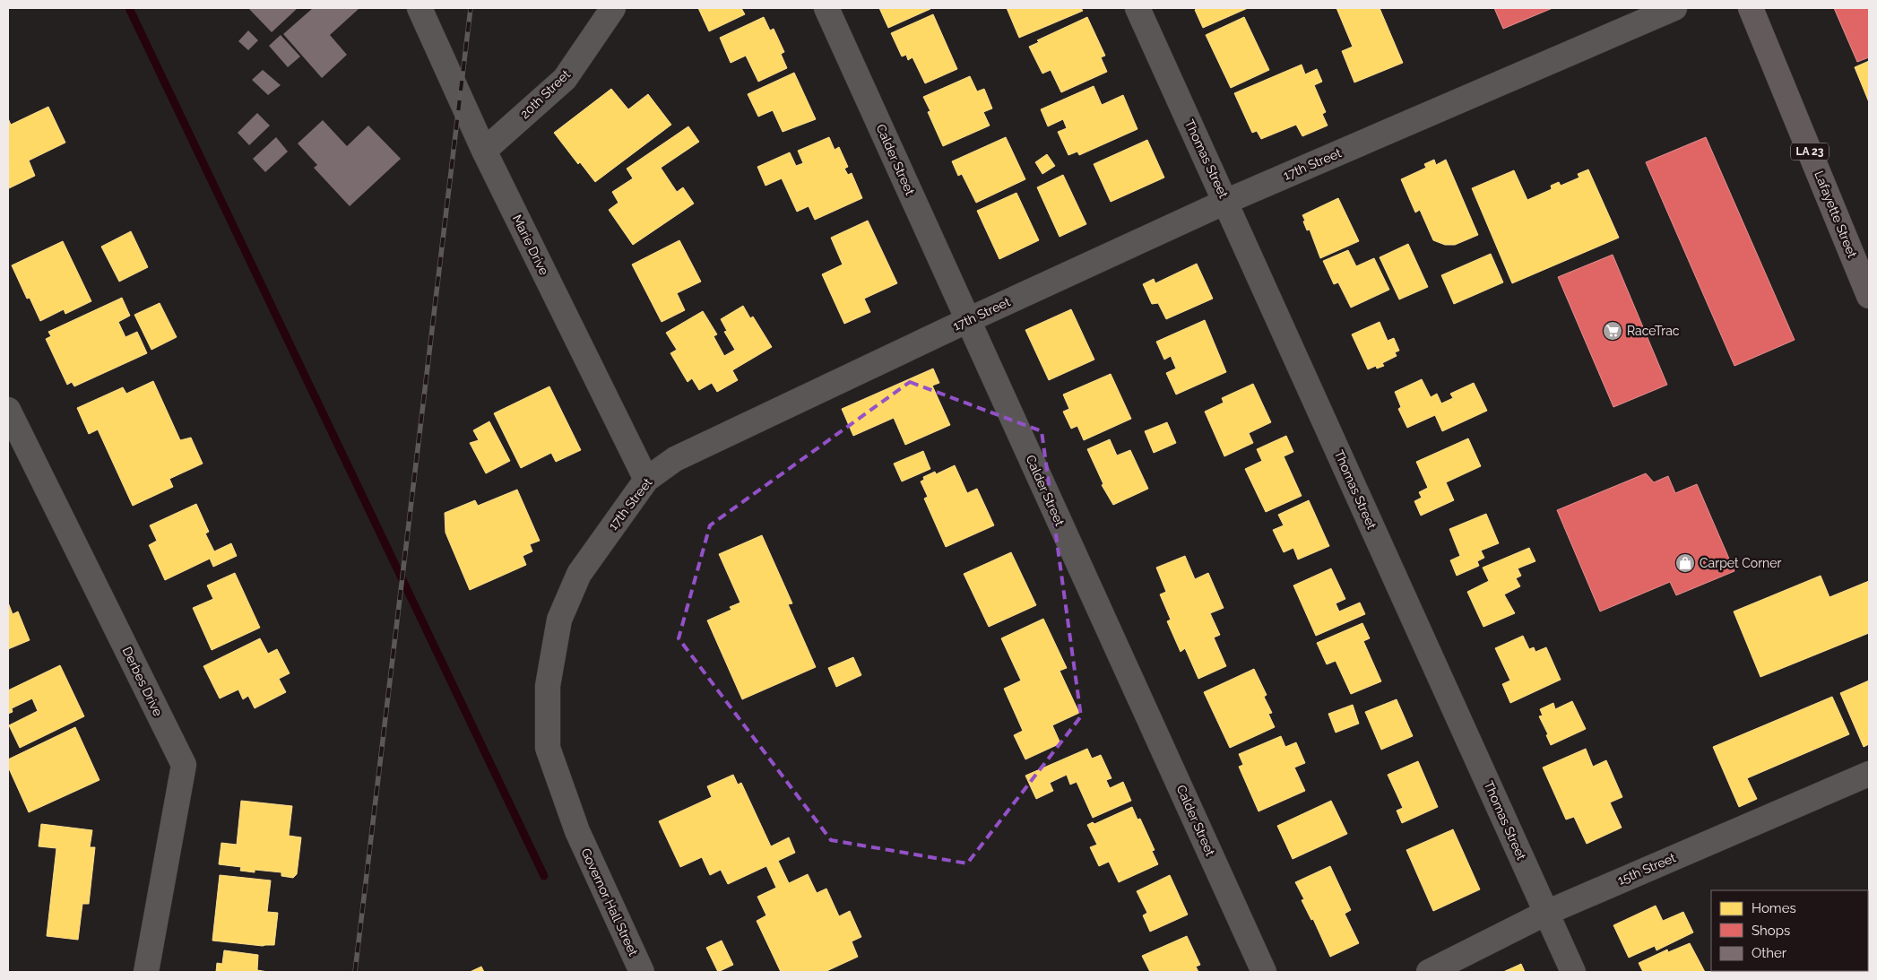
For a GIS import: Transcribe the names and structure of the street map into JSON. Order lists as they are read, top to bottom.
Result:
{
  "streets": {
    "highway": ["LA 23", "Lafayette Street"],
    "street": [
      "20th Street",
      "Thomas Street",
      "Calder Street",
      "17th Street",
      "Marie Drive",
      "Derbes Drive",
      "15th Street",
      "Governor Hall Street"
    ]
  },
  "crossings": [
    ["20th Street", "Marie Drive"],
    ["Thomas Street", "17th Street"],
    ["Thomas Street", "15th Street"],
    ["Calder Street", "17th Street"],
    ["17th Street", "Marie Drive"],
    ["17th Street", "Governor Hall Street"]
  ],
  "places": {
    "supermarket": ["RaceTrac"],
    "shop": ["Carpet Corner"]
  },
  "legend": ["Homes", "Shops", "Other"]
}
